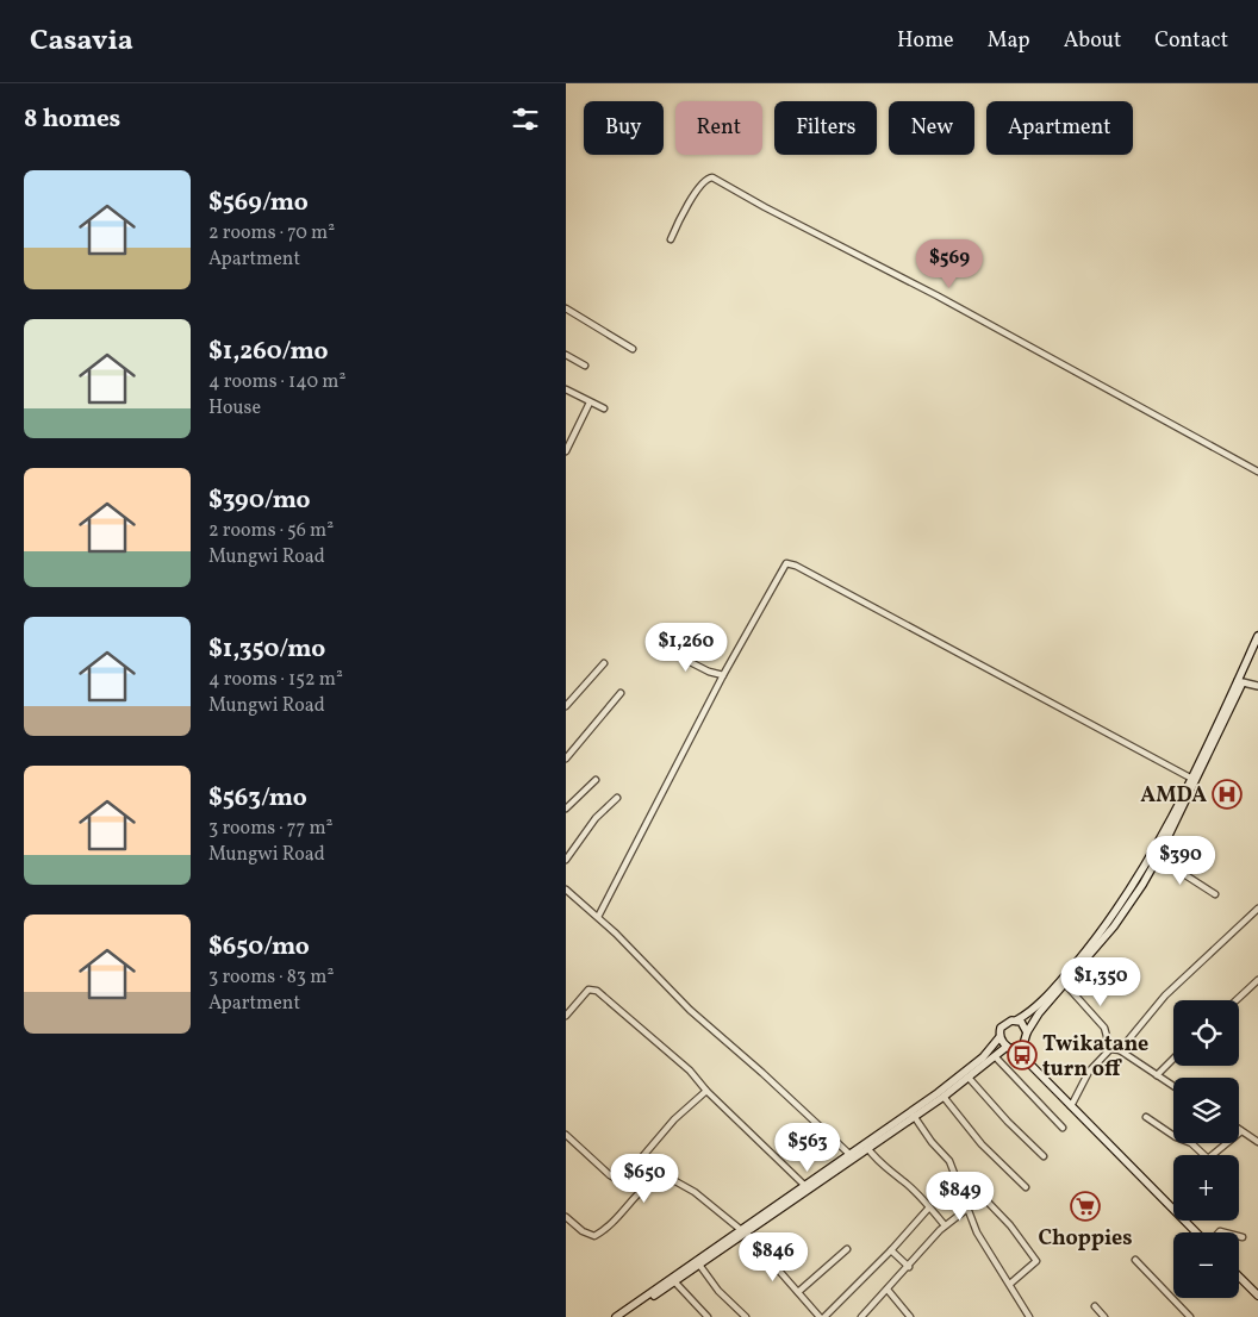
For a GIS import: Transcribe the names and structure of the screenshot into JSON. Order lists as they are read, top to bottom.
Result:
{
  "places": {
    "hospital": ["AMDA"],
    "bus stop": ["Twikatane turn off"],
    "supermarket": ["Choppies"]
  },
  "page": {
    "header": "Casavia",
    "nav": [
      "Home",
      "Map",
      "About",
      "Contact"
    ],
    "heading": "8 homes",
    "chip": [
      "Buy",
      "Rent",
      "Filters",
      "New",
      "Apartment"
    ],
    "list": [
      {
        "name": "$569/mo",
        "note": "2 rooms · 70 m² · Apartment"
      },
      {
        "name": "$1,260/mo",
        "note": "4 rooms · 140 m² · House"
      },
      {
        "name": "$390/mo",
        "note": "2 rooms · 56 m² · Mungwi Road"
      },
      {
        "name": "$1,350/mo",
        "note": "4 rooms · 152 m² · Mungwi Road"
      },
      {
        "name": "$563/mo",
        "note": "3 rooms · 77 m² · Mungwi Road"
      },
      {
        "name": "$650/mo",
        "note": "3 rooms · 83 m² · Apartment"
      }
    ],
    "price": [
      "$569",
      "$1,260",
      "$390",
      "$1,350",
      "$563",
      "$650",
      "$849",
      "$846"
    ],
    "map_buttons": ["+", "−"]
  }
}
